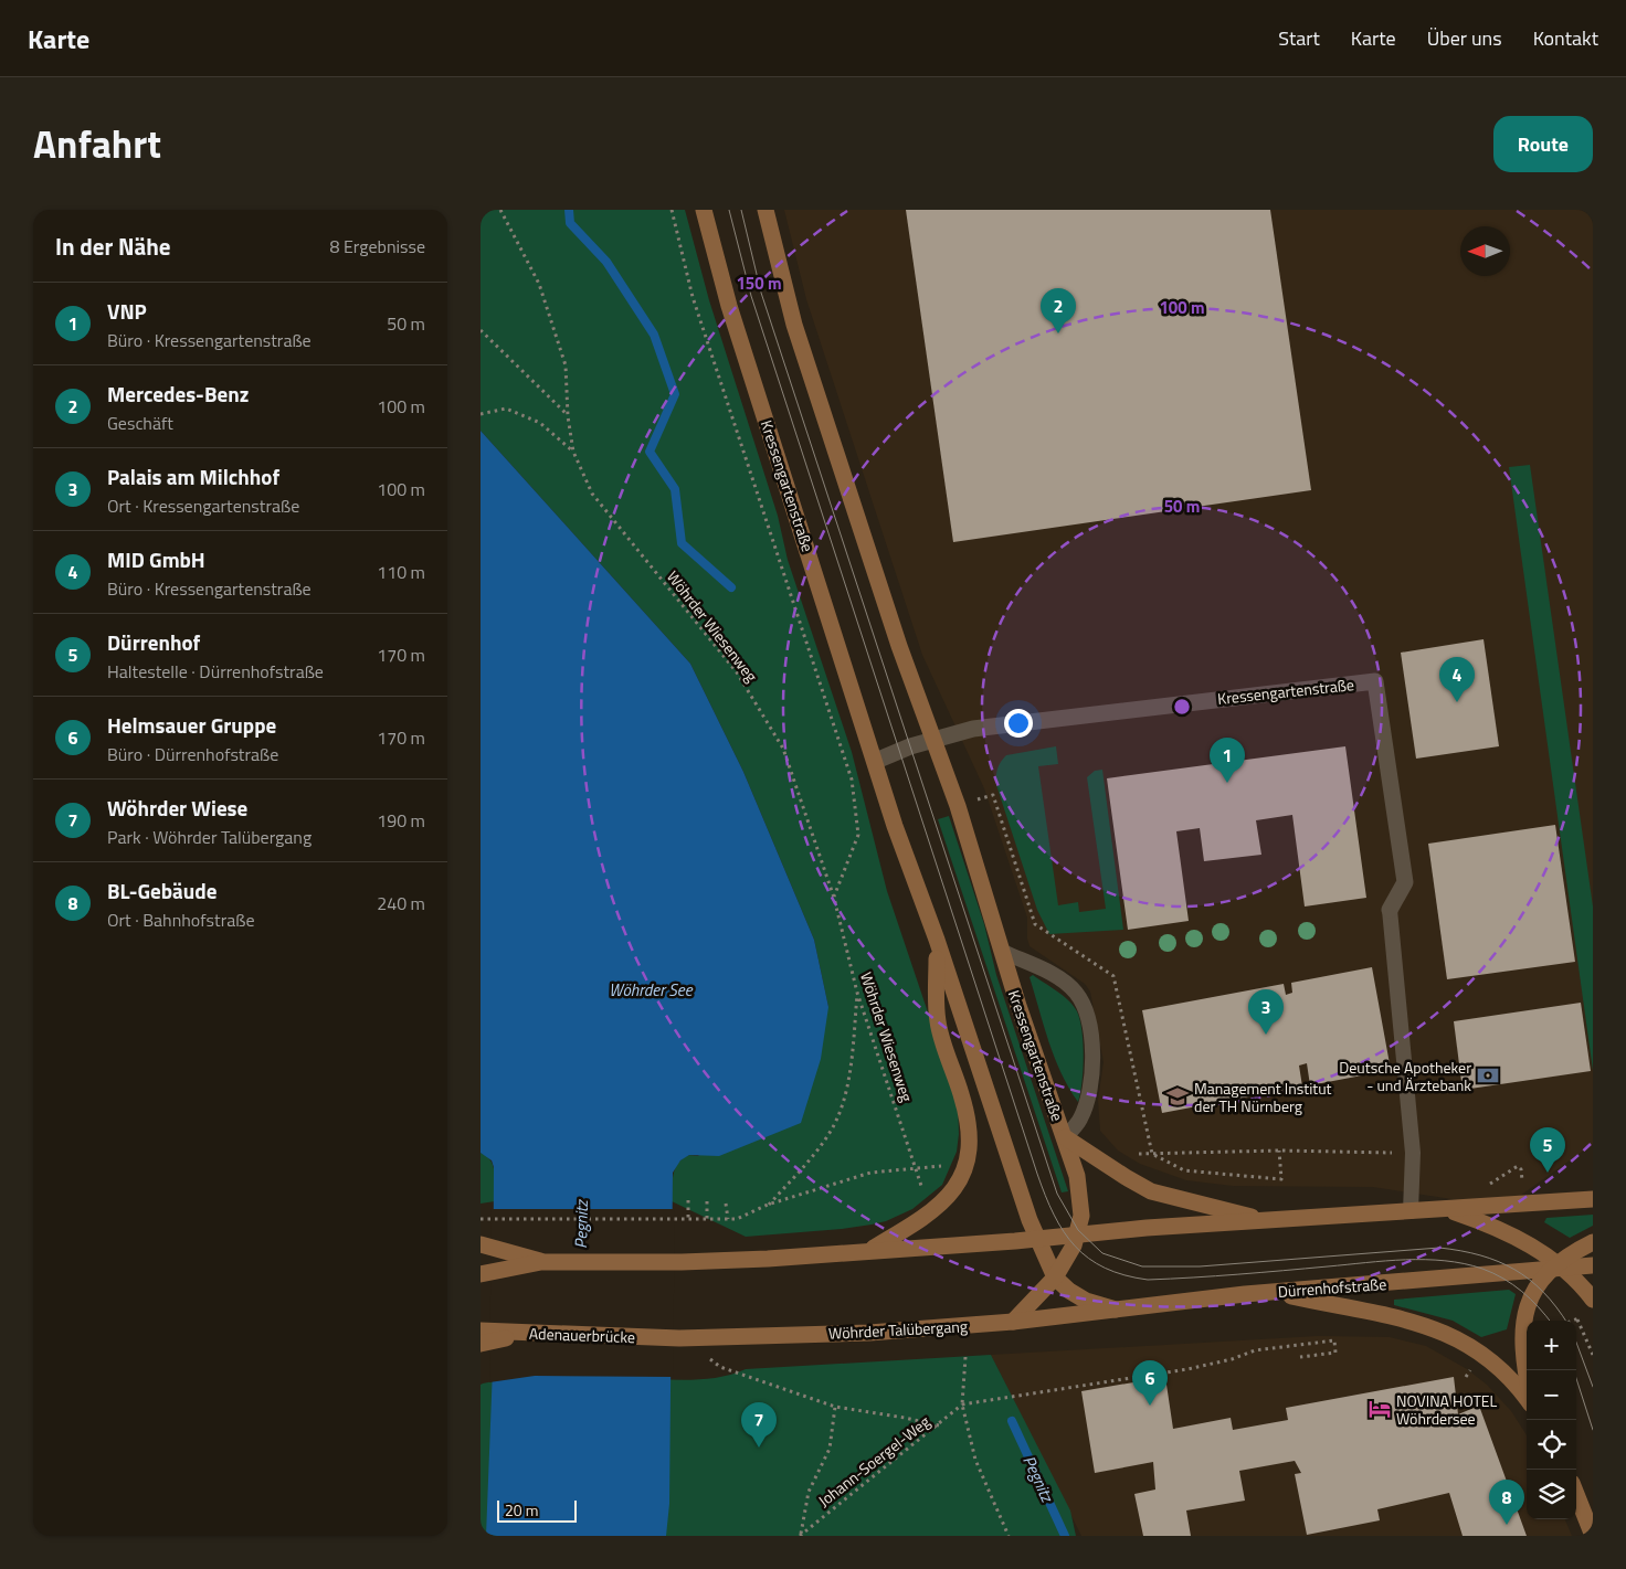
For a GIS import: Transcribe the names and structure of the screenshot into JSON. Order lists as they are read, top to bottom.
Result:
{
  "streets": {
    "main road": [
      "Kressengartenstraße",
      "Dürrenhofstraße",
      "Wöhrder Talübergang",
      "Adenauerbrücke"
    ],
    "path": ["Wöhrder Wiesenweg", "Johann-Soergel-Weg"]
  },
  "crossings": [
    ["Kressengartenstraße", "Dürrenhofstraße"],
    ["Kressengartenstraße", "Wöhrder Talübergang"],
    ["Dürrenhofstraße", "Wöhrder Talübergang"],
    ["Wöhrder Talübergang", "Adenauerbrücke"]
  ],
  "water": ["Wöhrder See", "Pegnitz"],
  "places": {
    "bank": ["Deutsche Apotheker - und Ärztebank"],
    "school or university": ["Management Institut der TH Nürnberg"],
    "hotel": ["NOVINA HOTEL Wöhrdersee"]
  },
  "scale_bar": "20 m",
  "north": "left",
  "page": {
    "header": "Karte",
    "nav": [
      "Start",
      "Karte",
      "Über uns",
      "Kontakt"
    ],
    "title": "Anfahrt",
    "buttons": "Route",
    "heading": ["In der Nähe", "8 Ergebnisse"],
    "list": [
      {
        "mark": "1",
        "name": "VNP",
        "note": "Büro · Kressengartenstraße",
        "value": "50 m"
      },
      {
        "mark": "2",
        "name": "Mercedes-Benz",
        "note": "Geschäft",
        "value": "100 m"
      },
      {
        "mark": "3",
        "name": "Palais am Milchhof",
        "note": "Ort · Kressengartenstraße",
        "value": "100 m"
      },
      {
        "mark": "4",
        "name": "MID GmbH",
        "note": "Büro · Kressengartenstraße",
        "value": "110 m"
      },
      {
        "mark": "5",
        "name": "Dürrenhof",
        "note": "Haltestelle · Dürrenhofstraße",
        "value": "170 m"
      },
      {
        "mark": "6",
        "name": "Helmsauer Gruppe",
        "note": "Büro · Dürrenhofstraße",
        "value": "170 m"
      },
      {
        "mark": "7",
        "name": "Wöhrder Wiese",
        "note": "Park · Wöhrder Talübergang",
        "value": "190 m"
      },
      {
        "mark": "8",
        "name": "BL-Gebäude",
        "note": "Ort · Bahnhofstraße",
        "value": "240 m"
      }
    ],
    "pins": [
      "2",
      "4",
      "1",
      "3",
      "5",
      "6",
      "7",
      "8"
    ],
    "map_buttons": ["+", "−"],
    "scale": "20 m"
  },
  "rings": ["150 m", "100 m", "50 m"]
}
